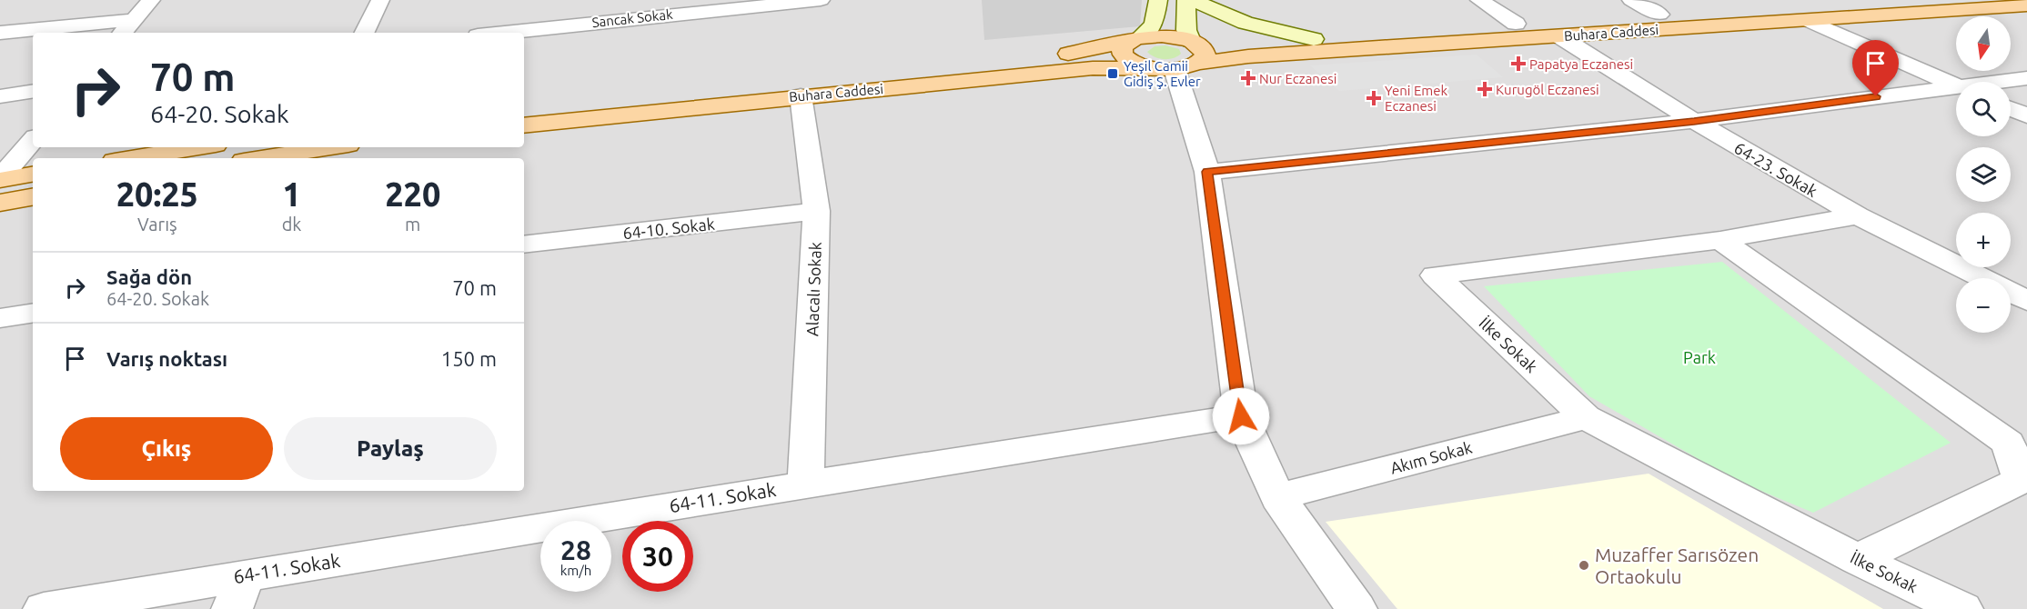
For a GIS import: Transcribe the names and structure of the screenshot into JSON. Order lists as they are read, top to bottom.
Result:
{
  "streets": {
    "main road": ["Buhara Caddesi"],
    "street": [
      "Sancak Sokak",
      "64-23. Sokak",
      "64-10. Sokak",
      "Alacalı Sokak",
      "İlke Sokak",
      "Akım Sokak",
      "64-11. Sokak"
    ]
  },
  "crossings": [
    ["Buhara Caddesi", "64-23. Sokak"],
    ["Buhara Caddesi", "Alacalı Sokak"],
    ["64-23. Sokak", "İlke Sokak"],
    ["64-10. Sokak", "Alacalı Sokak"],
    ["Alacalı Sokak", "64-11. Sokak"],
    ["İlke Sokak", "Akım Sokak"]
  ],
  "parks": ["Park"],
  "places": {
    "health": [
      "Papatya Eczanesi",
      "Nur Eczanesi",
      "Kurugöl Eczanesi",
      "Yeni Emek Eczanesi"
    ],
    "transit": ["Yeşil Camii Gidiş Ş. Evler"],
    "other": ["Muzaffer Sarısözen Ortaokulu"]
  },
  "north": "bottom",
  "page": {
    "map_buttons": ["+", "−"],
    "turn": ["70 m", "64-20. Sokak"],
    "eta": [
      "20:25",
      "Varış",
      "1",
      "dk",
      "220",
      "m"
    ],
    "list": [
      {
        "name": "Sağa dön",
        "note": "64-20. Sokak",
        "value": "70 m"
      },
      {
        "name": "Varış noktası",
        "value": "150 m"
      }
    ],
    "buttons": ["Çıkış", "Paylaş"],
    "speed": "28 km/h",
    "limit": "30"
  }
}
